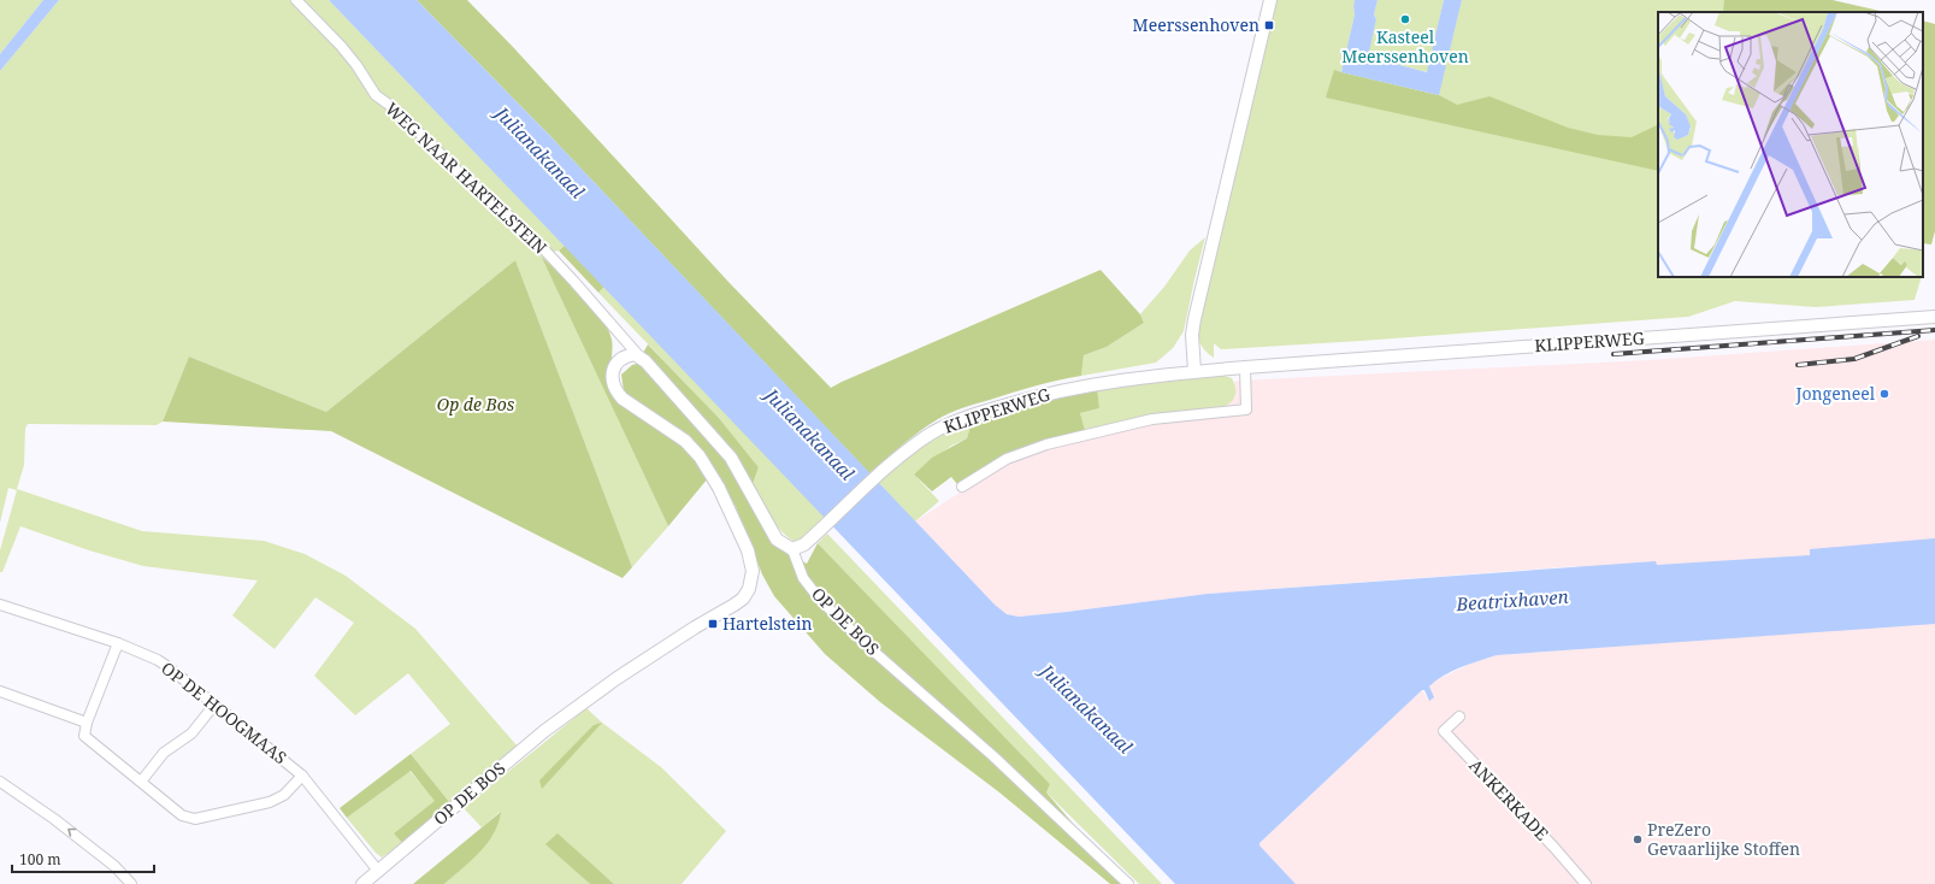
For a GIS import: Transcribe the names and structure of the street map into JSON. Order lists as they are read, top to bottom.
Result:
{
  "streets": {
    "street": [
      "WEG NAAR HARTELSTEIN",
      "KLIPPERWEG",
      "OP DE BOS",
      "OP DE HOOGMAAS",
      "ANKERKADE"
    ]
  },
  "crossings": [
    ["WEG NAAR HARTELSTEIN", "OP DE BOS"],
    ["KLIPPERWEG", "OP DE BOS"],
    ["OP DE BOS", "OP DE HOOGMAAS"]
  ],
  "water": ["Julianakanaal", "Beatrixhaven"],
  "parks": ["Op de Bos"],
  "places": {
    "other": ["Kasteel Meerssenhoven", "Jongeneel", "PreZero Gevaarlijke Stoffen"],
    "transit": ["Meerssenhoven", "Hartelstein"]
  },
  "scale_bar": "100 m"
}
